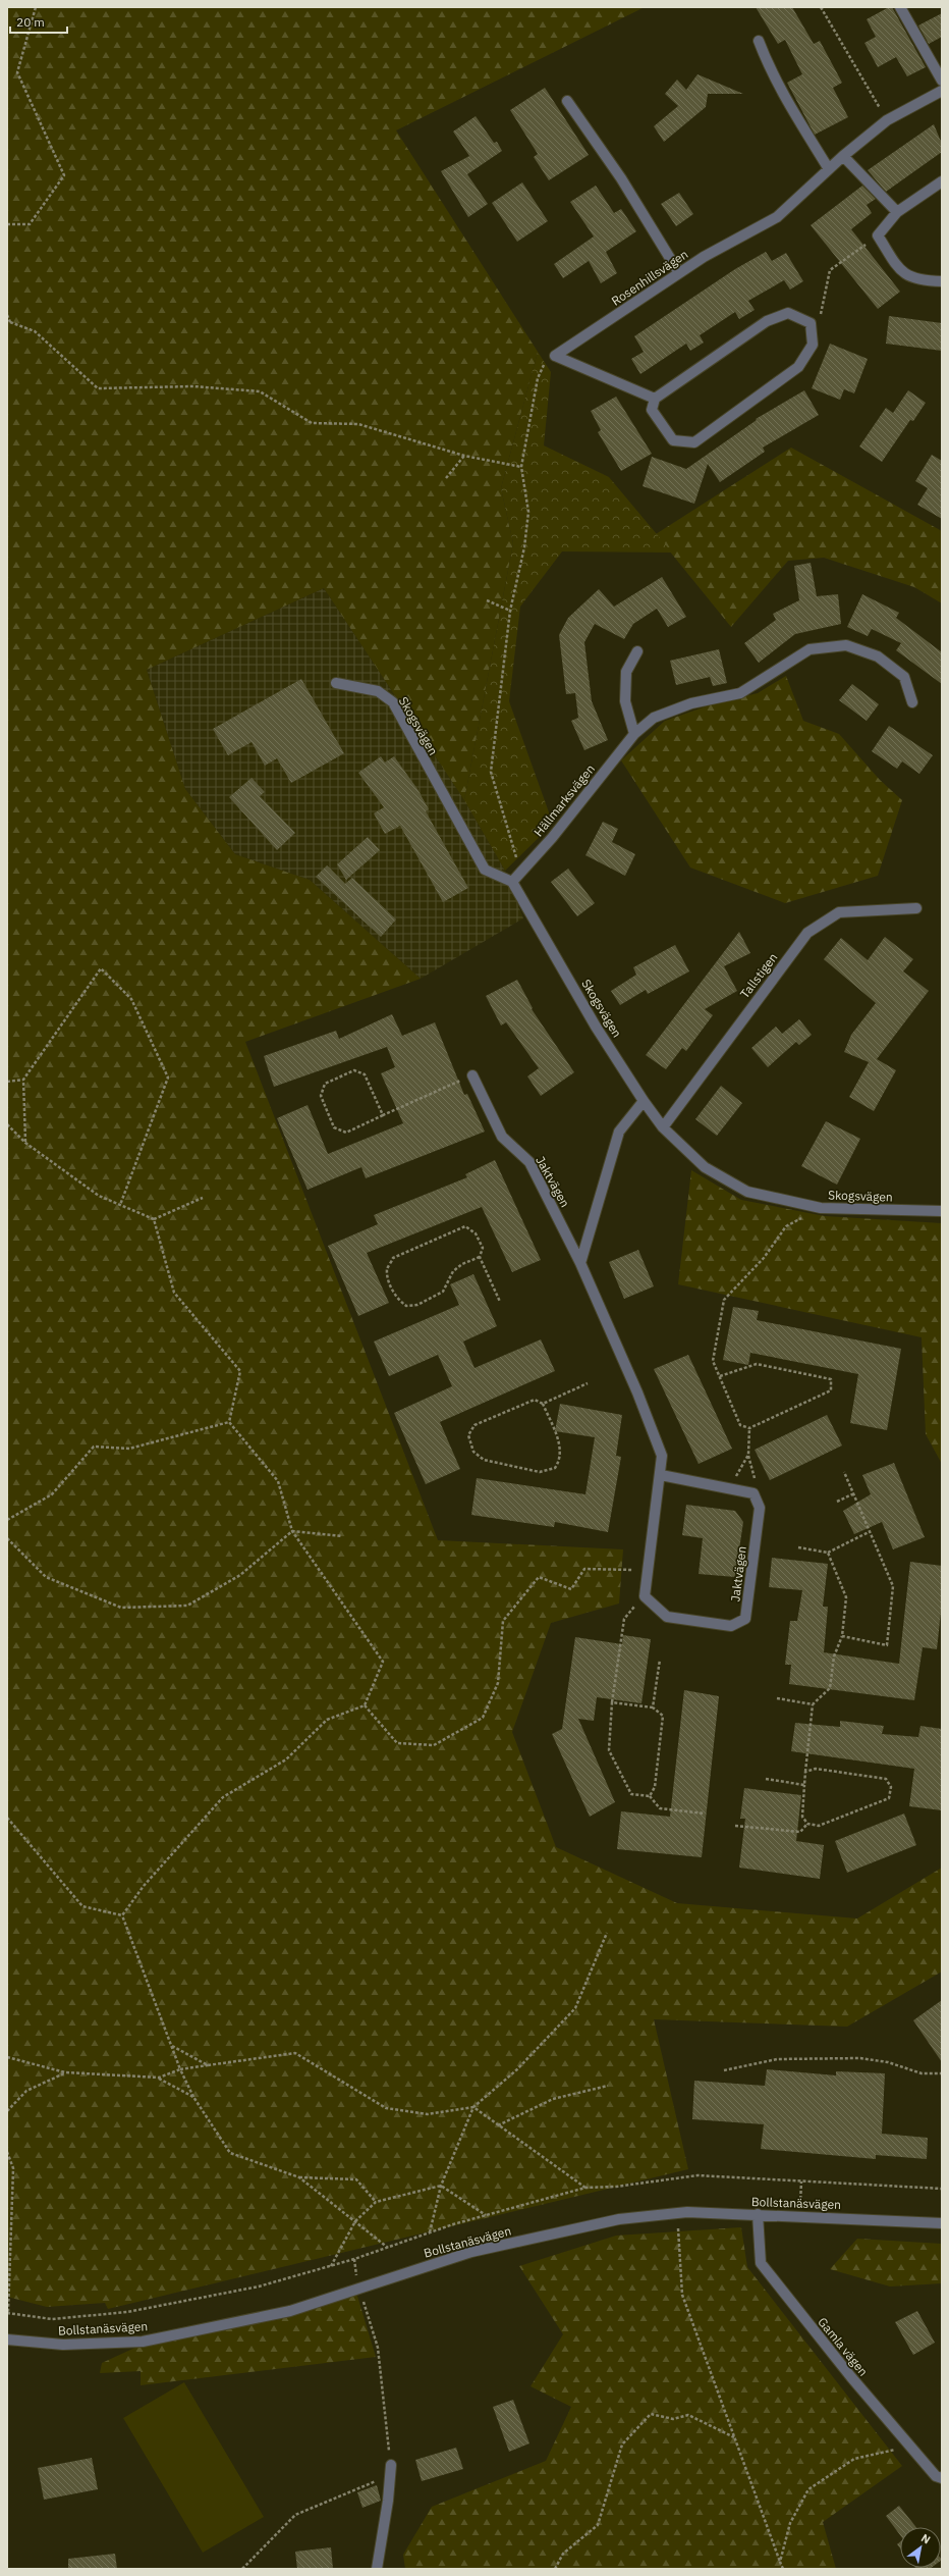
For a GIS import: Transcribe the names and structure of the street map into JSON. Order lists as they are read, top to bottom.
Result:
{
  "streets": {
    "street": [
      "Rosenhillsvägen",
      "Skogsvägen",
      "Hällmarksvägen",
      "Tallstigen",
      "Jaktvägen",
      "Bollstanäsvägen",
      "Gamla vägen"
    ]
  },
  "crossings": [
    ["Skogsvägen", "Hällmarksvägen"],
    ["Skogsvägen", "Tallstigen"],
    ["Bollstanäsvägen", "Gamla vägen"]
  ],
  "scale_bar": "20 m",
  "north": "top right"
}
